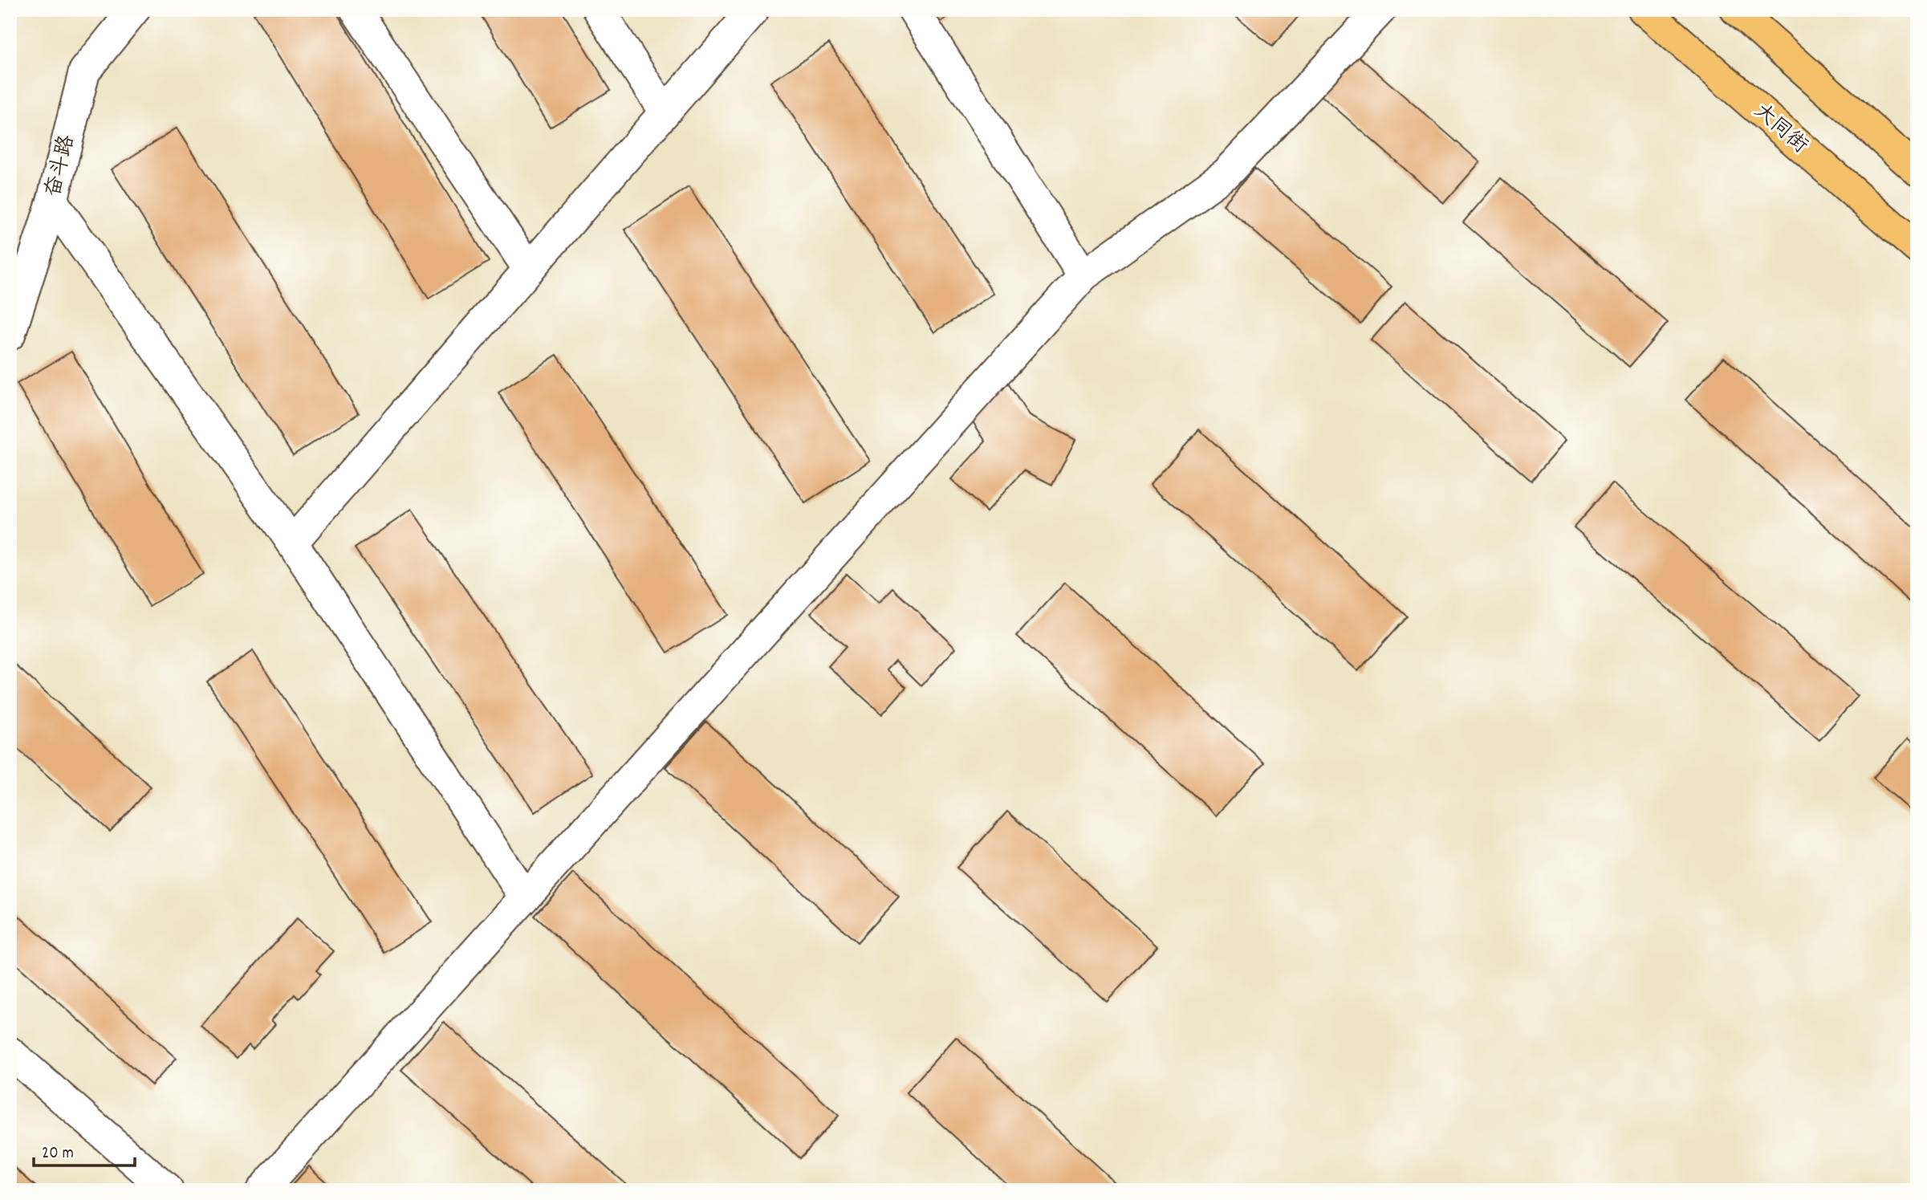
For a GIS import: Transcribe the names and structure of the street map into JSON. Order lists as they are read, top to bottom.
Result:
{
  "streets": {
    "main road": ["大同街"],
    "street": ["奋斗路"]
  },
  "scale_bar": "20 m"
}
